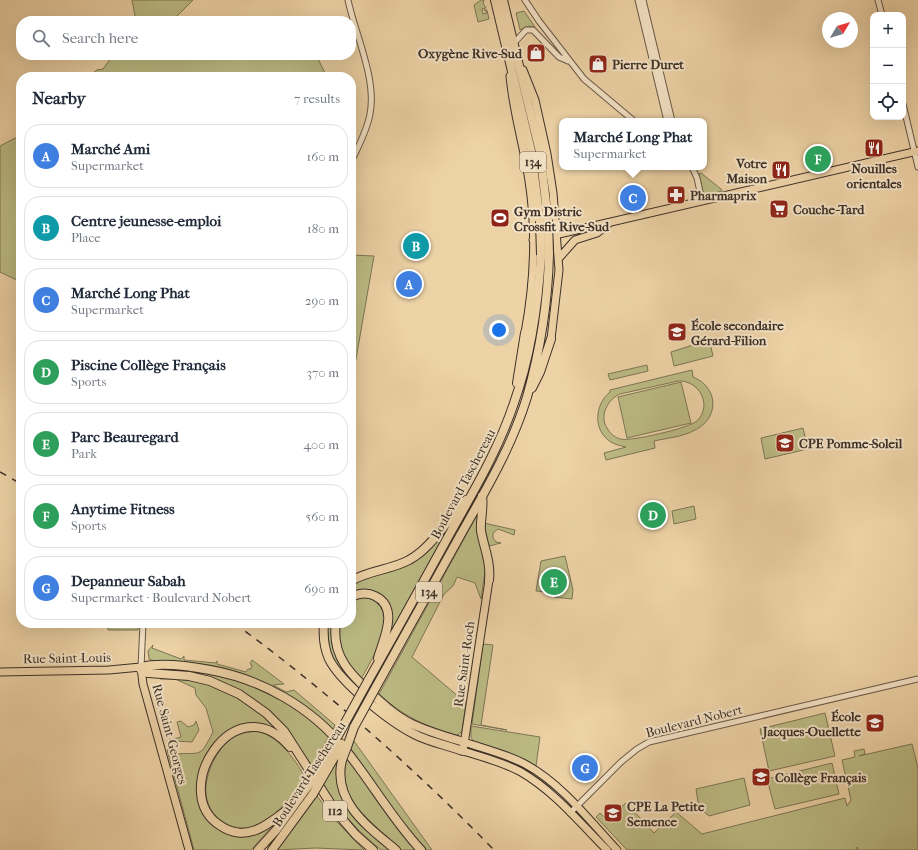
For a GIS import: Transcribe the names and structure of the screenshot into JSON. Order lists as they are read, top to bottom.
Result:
{
  "streets": {
    "highway": ["134", "Boulevard Taschereau", "112"],
    "main road": ["Rue Saint-Louis", "Rue Saint-Roch", "Rue Saint-Georges"],
    "street": ["Boulevard Nobert"]
  },
  "crossings": [
    ["Rue Saint-Louis", "Rue Saint-Georges"]
  ],
  "places": {
    "shop": ["Oxygène Rive-Sud", "Pierre Duret"],
    "restaurant": ["Nouilles orientales", "Votre Maison"],
    "pharmacy": ["Pharmaprix"],
    "supermarket": ["Couche-Tard"],
    "sports": ["Gym Distric Crossfit Rive-Sud"],
    "school or university": [
      "École secondaire Gérard-Filion",
      "CPE Pomme-Soleil",
      "École Jacques-Ouellette",
      "Collège Français",
      "CPE La Petite Semence"
    ]
  },
  "north": "top right",
  "page": {
    "map_buttons": ["+", "−"],
    "search": "Search here",
    "heading": ["Nearby", "7 results"],
    "popup": ["Marché Long Phat", "Supermarket"],
    "list": [
      {
        "mark": "A",
        "name": "Marché Ami",
        "note": "Supermarket",
        "value": "160 m"
      },
      {
        "mark": "B",
        "name": "Centre jeunesse-emploi",
        "note": "Place",
        "value": "180 m"
      },
      {
        "mark": "C",
        "name": "Marché Long Phat",
        "note": "Supermarket",
        "value": "290 m"
      },
      {
        "mark": "D",
        "name": "Piscine Collège Français",
        "note": "Sports",
        "value": "370 m"
      },
      {
        "mark": "E",
        "name": "Parc Beauregard",
        "note": "Park",
        "value": "400 m"
      },
      {
        "mark": "F",
        "name": "Anytime Fitness",
        "note": "Sports",
        "value": "560 m"
      },
      {
        "mark": "G",
        "name": "Depanneur Sabah",
        "note": "Supermarket · Boulevard Nobert",
        "value": "690 m"
      }
    ],
    "pins": [
      "F",
      "C",
      "B",
      "A",
      "D",
      "E",
      "G"
    ]
  }
}
